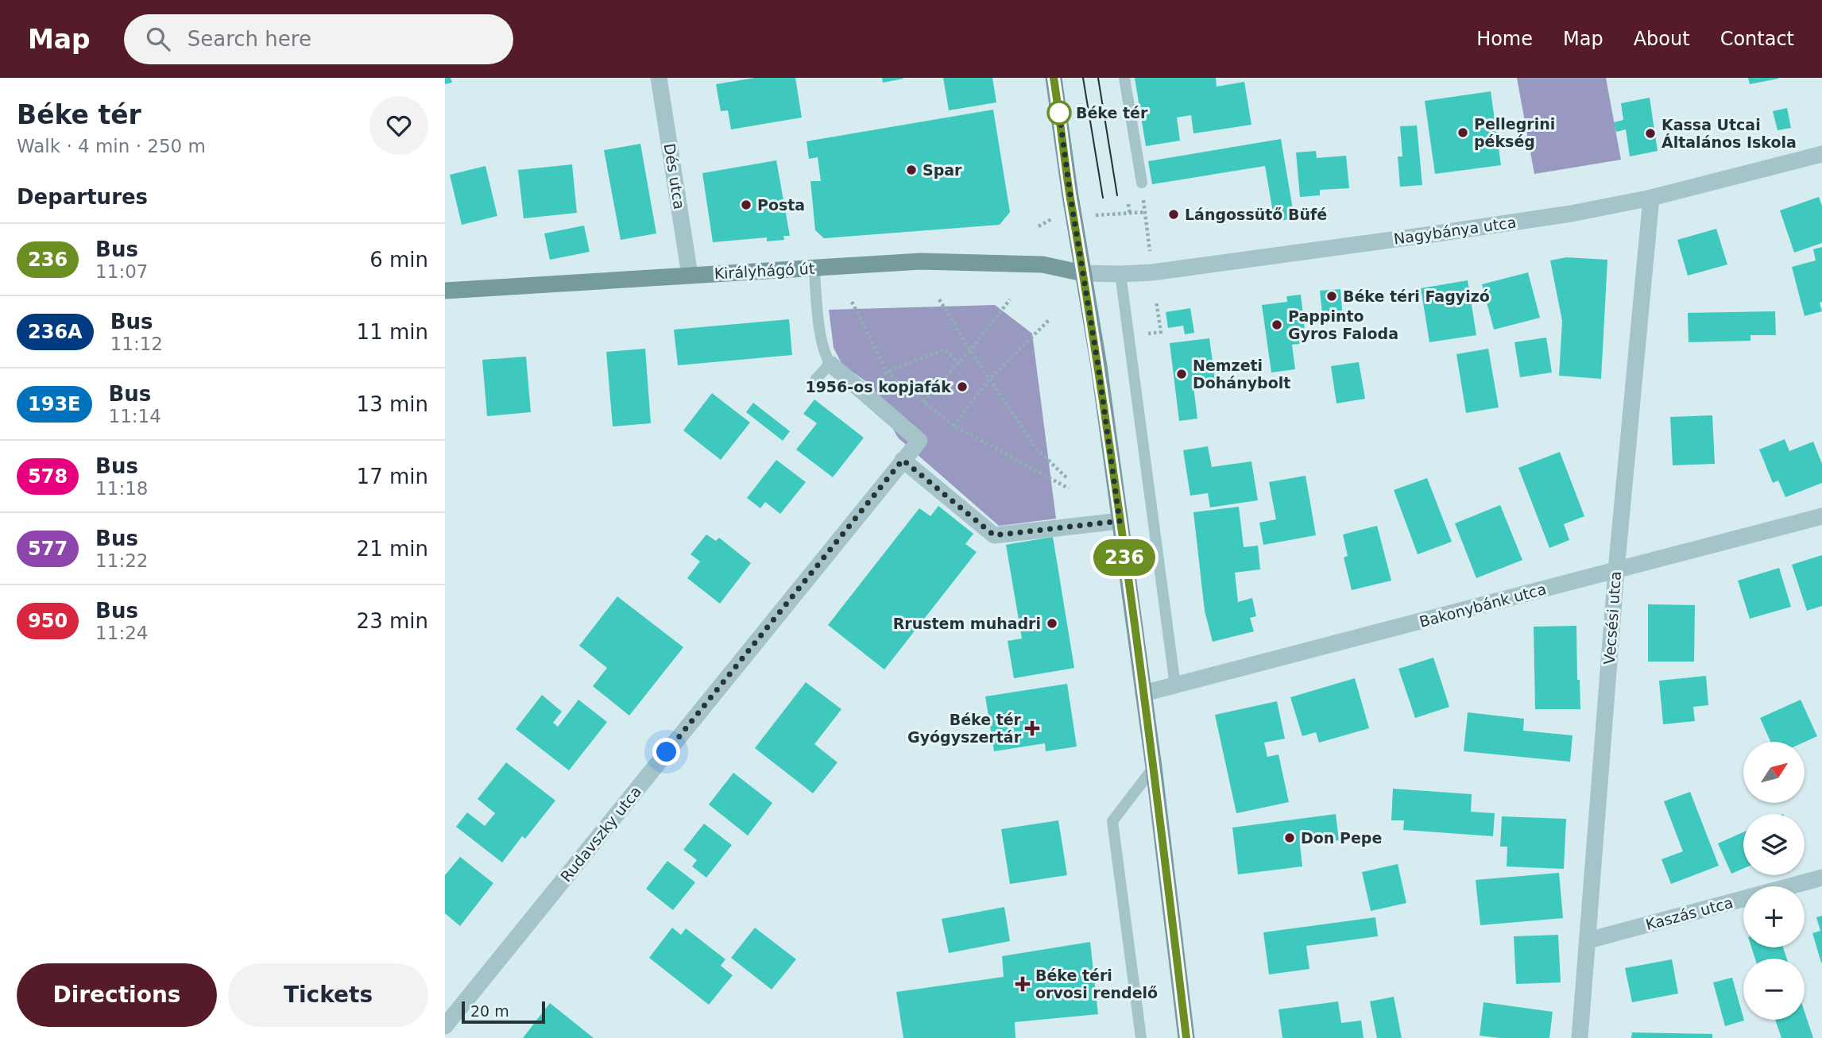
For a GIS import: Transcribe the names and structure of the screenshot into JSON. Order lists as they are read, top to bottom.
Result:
{
  "streets": {
    "main road": ["Királyhágó út"],
    "street": [
      "Dés utca",
      "Nagybánya utca",
      "Bakonybánk utca",
      "Vecsési utca",
      "Rudavszky utca",
      "Kaszás utca"
    ]
  },
  "crossings": [
    ["Dés utca", "Királyhágó út"],
    ["Nagybánya utca", "Királyhágó út"],
    ["Nagybánya utca", "Vecsési utca"],
    ["Bakonybánk utca", "Vecsési utca"],
    ["Vecsési utca", "Kaszás utca"]
  ],
  "places": {
    "other": [
      "Béke tér",
      "Pellegrini pékség",
      "Kassa Utcai Általános Iskola",
      "Spar",
      "Posta",
      "Lángossütő Büfé",
      "Béke téri Fagyizó",
      "Pappinto Gyros Faloda",
      "Nemzeti Dohánybolt",
      "1956-os kopjafák",
      "Rrustem muhadri",
      "Don Pepe"
    ],
    "health": ["Béke tér Gyógyszertár", "Béke téri orvosi rendelő"]
  },
  "lines": ["bus line 236"],
  "scale_bar": "20 m",
  "north": "top right",
  "page": {
    "header": "Map",
    "search": "Search here",
    "nav": [
      "Home",
      "Map",
      "About",
      "Contact"
    ],
    "heading": [
      ["Béke tér", "Walk · 4 min · 250 m"],
      "Departures"
    ],
    "on_map": "236",
    "list": [
      {
        "mark": "236",
        "name": "Bus",
        "note": "11:07",
        "value": "6 min"
      },
      {
        "mark": "236A",
        "name": "Bus",
        "note": "11:12",
        "value": "11 min"
      },
      {
        "mark": "193E",
        "name": "Bus",
        "note": "11:14",
        "value": "13 min"
      },
      {
        "mark": "578",
        "name": "Bus",
        "note": "11:18",
        "value": "17 min"
      },
      {
        "mark": "577",
        "name": "Bus",
        "note": "11:22",
        "value": "21 min"
      },
      {
        "mark": "950",
        "name": "Bus",
        "note": "11:24",
        "value": "23 min"
      }
    ],
    "map_buttons": ["+", "−"],
    "buttons": ["Directions", "Tickets"],
    "scale": "20 m"
  }
}
